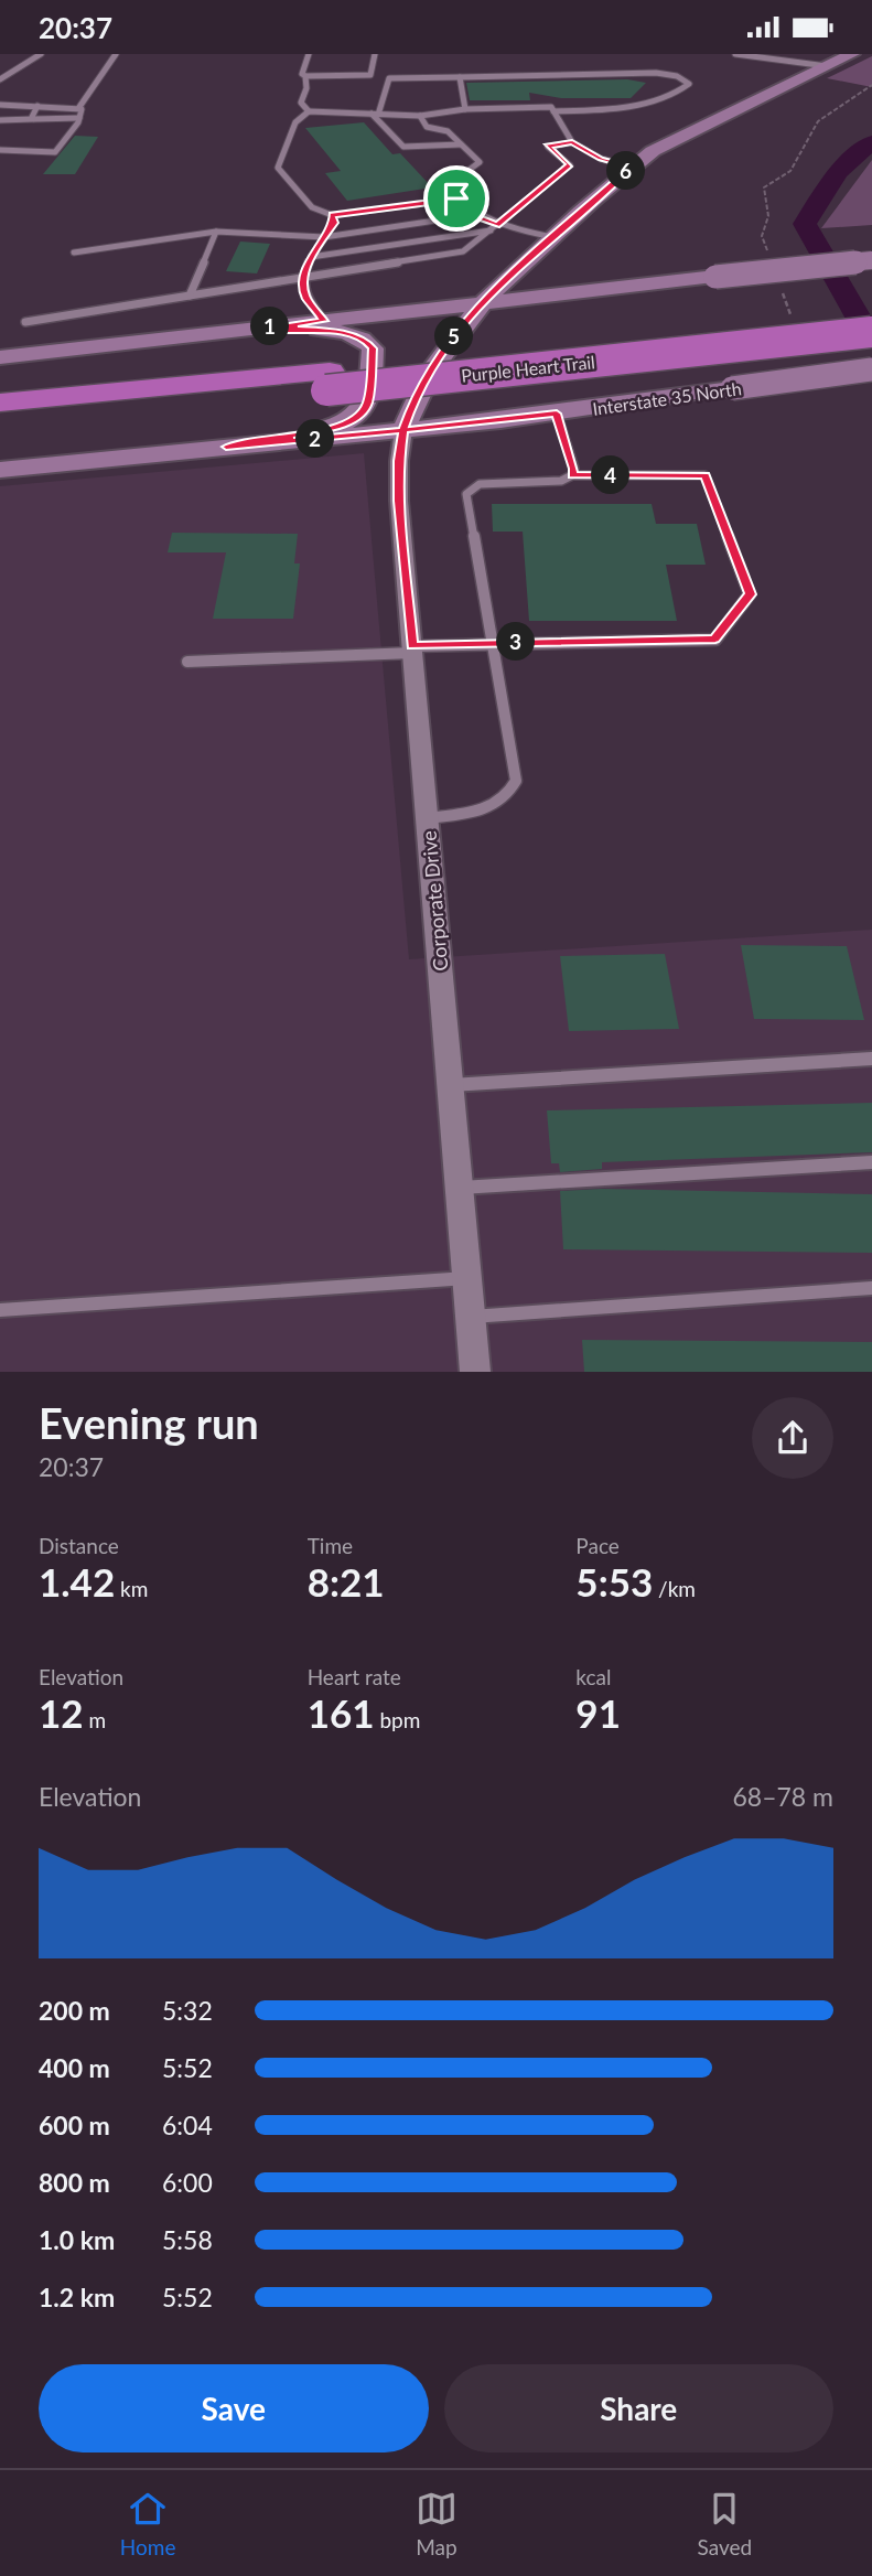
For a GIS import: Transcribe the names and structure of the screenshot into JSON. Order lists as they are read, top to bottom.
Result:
{
  "streets": {
    "highway": ["Purple Heart Trail"],
    "main road": ["Interstate 35 North"],
    "street": ["Corporate Drive"]
  },
  "crossings": [
    ["Interstate 35 North", "Corporate Drive"]
  ],
  "page": {
    "status": "20:37",
    "pins": [
      "6",
      "1",
      "5",
      "2",
      "4",
      "3"
    ],
    "heading": ["Evening run", "20:37"],
    "stats": [
      ["Distance", "1.42 km"],
      ["Time", "8:21"],
      ["Pace", "5:53 /km"],
      ["Elevation", "12 m"],
      ["Heart rate", "161 bpm"],
      ["kcal", "91"]
    ],
    "chart": ["Elevation", "68–78 m"],
    "list": [
      {
        "name": "200 m",
        "note": "5:32"
      },
      {
        "name": "400 m",
        "note": "5:52"
      },
      {
        "name": "600 m",
        "note": "6:04"
      },
      {
        "name": "800 m",
        "note": "6:00"
      },
      {
        "name": "1.0 km",
        "note": "5:58"
      },
      {
        "name": "1.2 km",
        "note": "5:52"
      }
    ],
    "buttons": ["Save", "Share"],
    "tabs": ["Home", "Map", "Saved"]
  }
}
